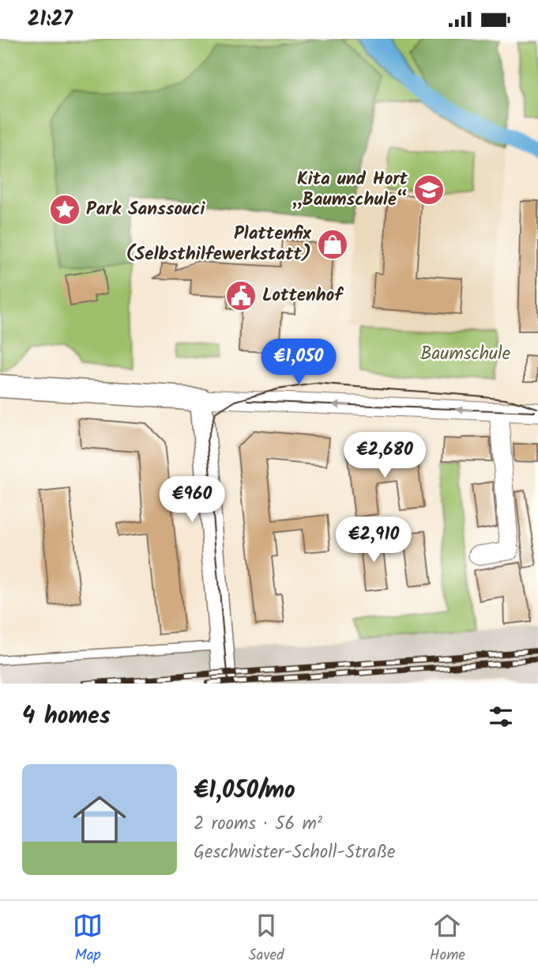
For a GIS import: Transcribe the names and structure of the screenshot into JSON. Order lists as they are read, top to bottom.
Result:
{
  "parks": ["Baumschule"],
  "places": {
    "school or university": ["Kita und Hort „Baumschule“"],
    "place": ["Park Sanssouci"],
    "shop": ["Plattenfix (Selbsthilfewerkstatt)"],
    "public building": ["Lottenhof"]
  },
  "page": {
    "status": "21:27",
    "price": [
      "€1,050",
      "€2,680",
      "€960",
      "€2,910"
    ],
    "heading": "4 homes",
    "list": [
      {
        "name": "€1,050/mo",
        "note": "2 rooms · 56 m² · Geschwister-Scholl-Straße"
      }
    ],
    "tabs": ["Map", "Saved", "Home"]
  }
}
